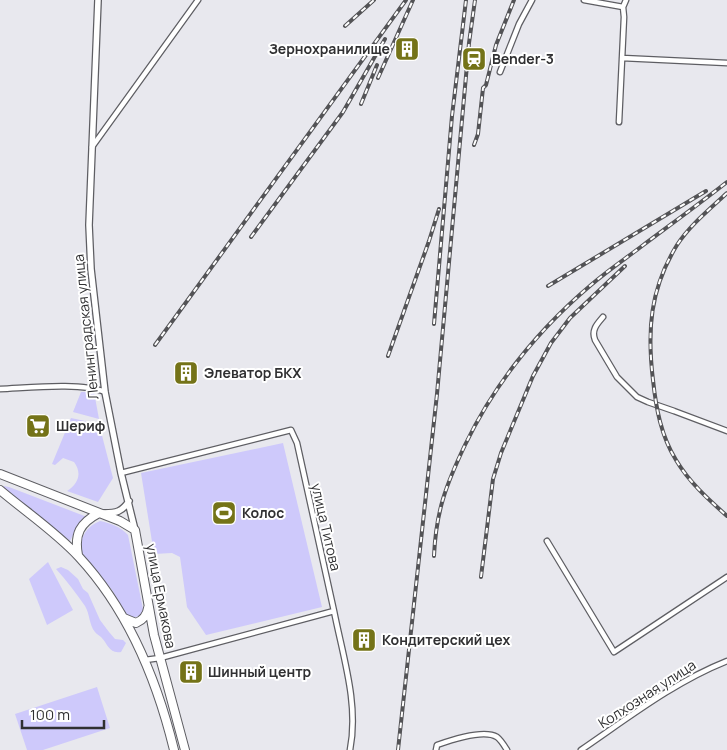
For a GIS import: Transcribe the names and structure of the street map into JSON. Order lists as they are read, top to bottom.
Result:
{
  "streets": {
    "main road": ["улица Ермакова"],
    "street": ["Ленинградская улица", "улица Титова", "Колхозная улица"]
  },
  "crossings": [
    ["Ленинградская улица", "улица Титова"],
    ["Ленинградская улица", "улица Ермакова"]
  ],
  "places": {
    "building": [
      "Зернохранилище",
      "Элеватор БКХ",
      "Кондитерский цех",
      "Шинный центр"
    ],
    "station": ["Bender-3"],
    "supermarket": ["Шериф"],
    "sports": ["Колос"]
  },
  "scale_bar": "100 m"
}
